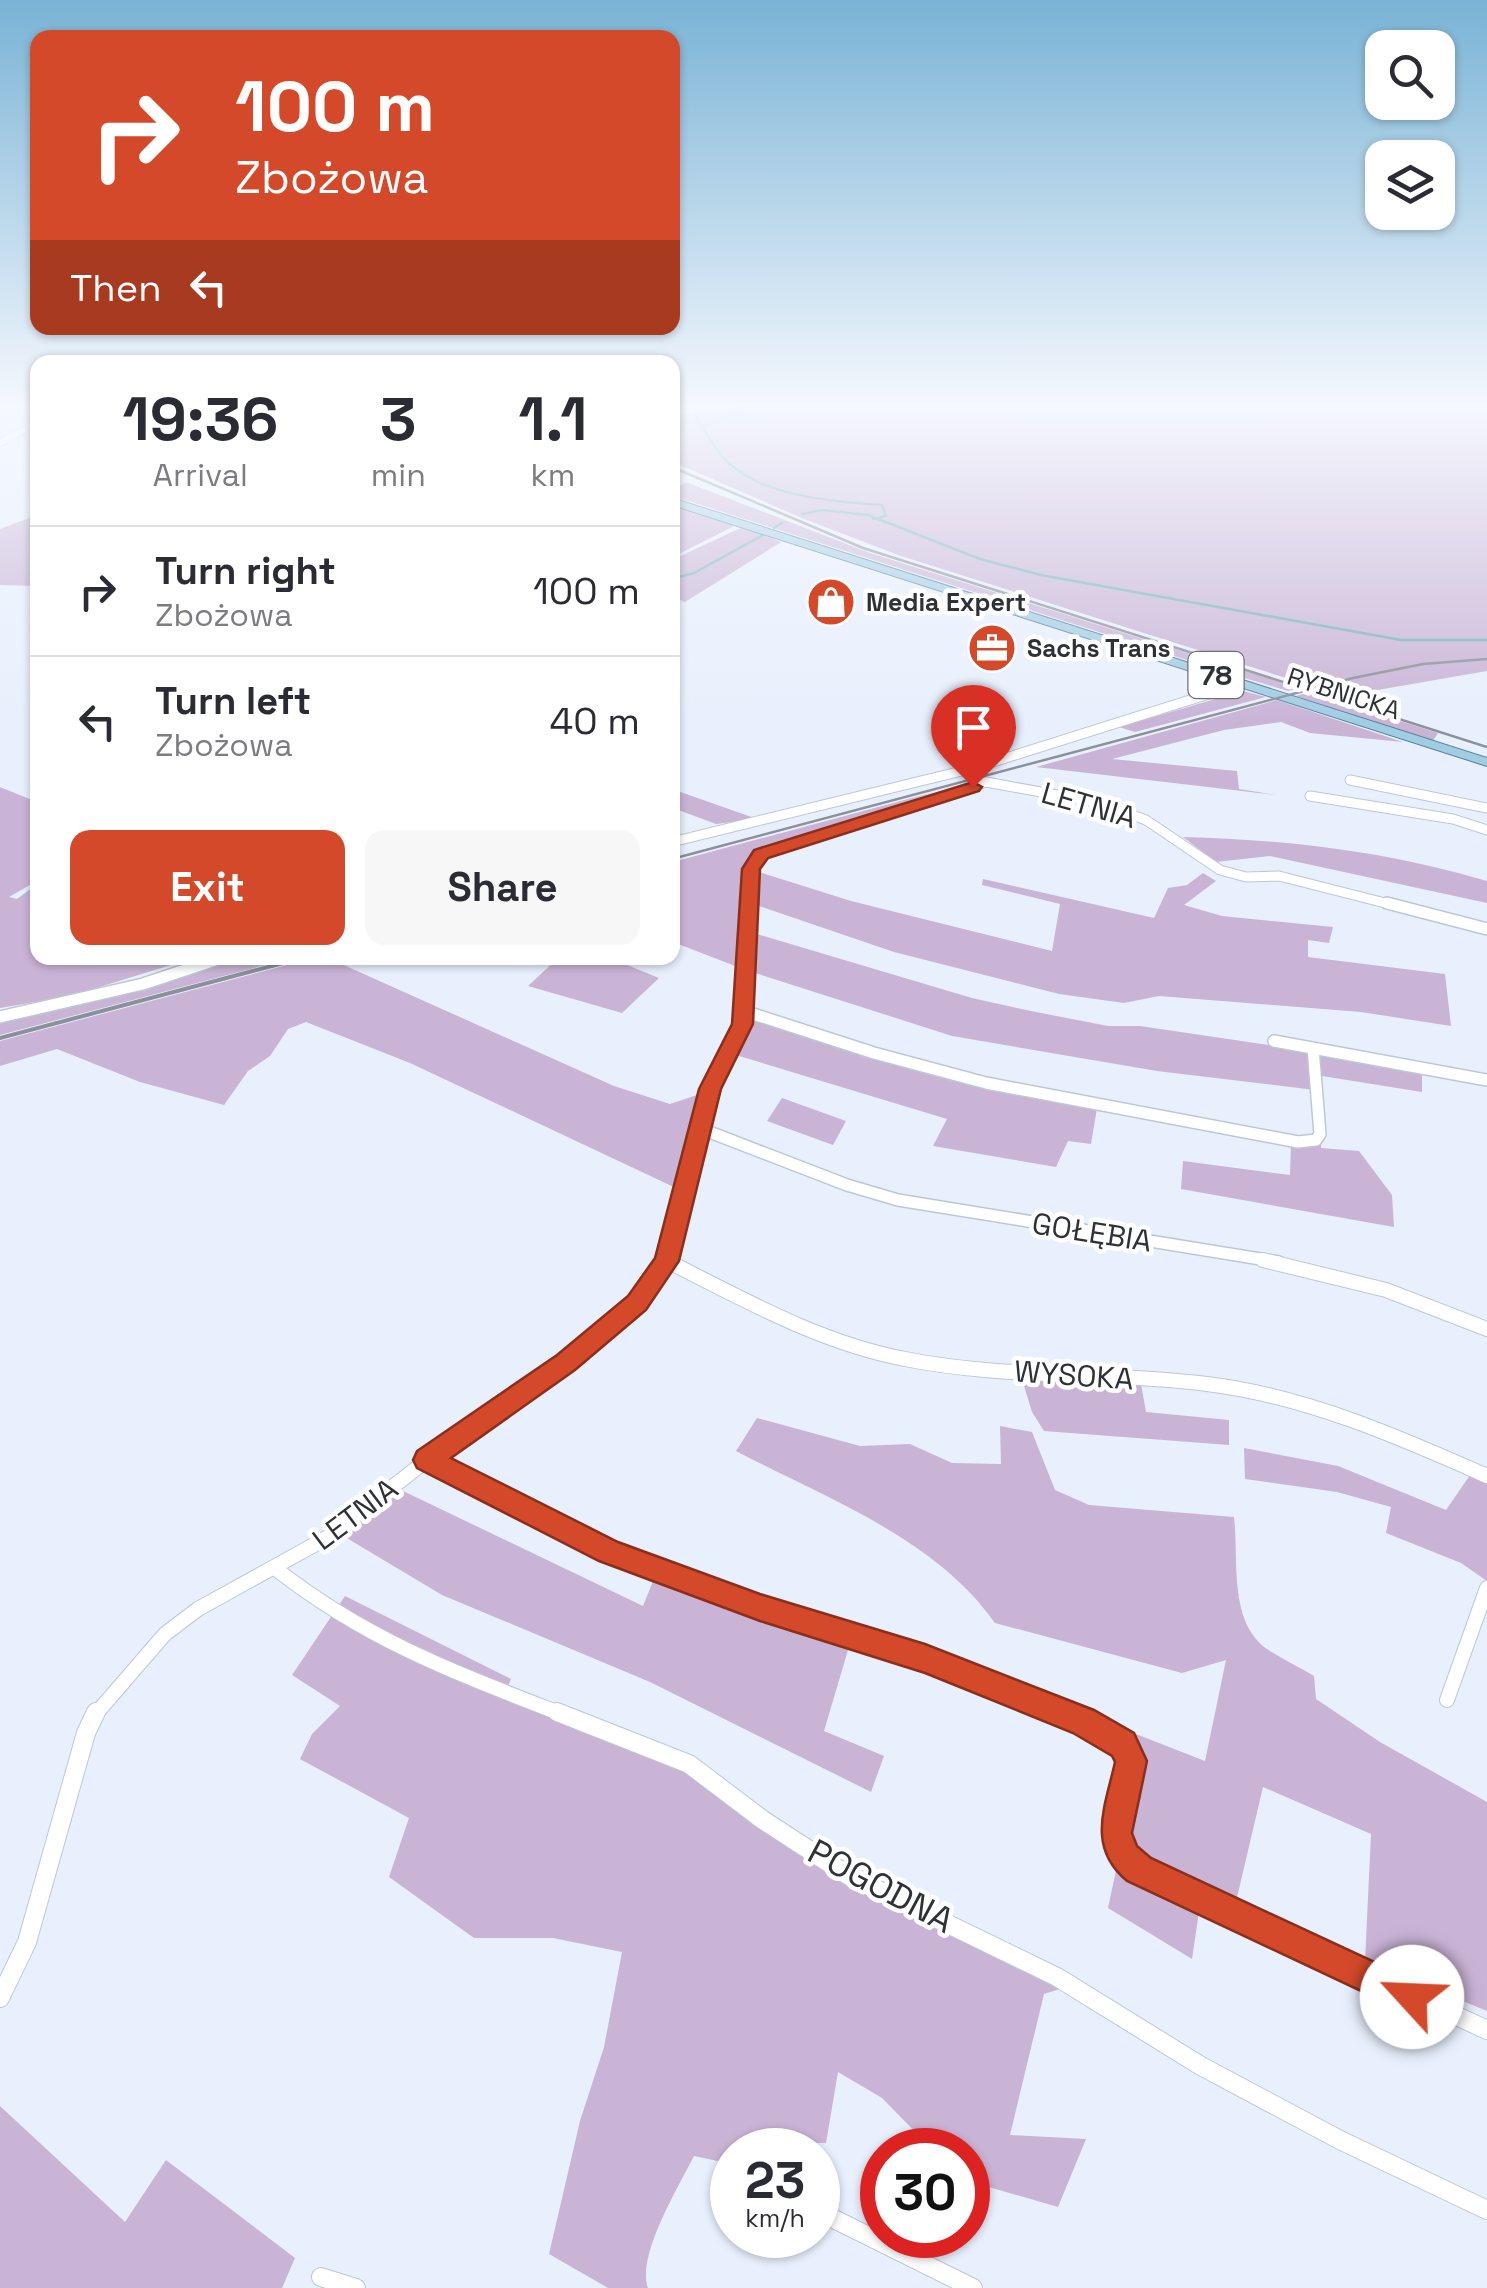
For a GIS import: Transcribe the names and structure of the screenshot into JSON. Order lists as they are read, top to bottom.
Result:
{
  "streets": {
    "main road": ["78", "RYBNICKA"],
    "street": [
      "LETNIA",
      "GOŁĘBIA",
      "WYSOKA",
      "POGODNA"
    ]
  },
  "crossings": [
    ["RYBNICKA", "LETNIA"],
    ["LETNIA", "GOŁĘBIA"],
    ["LETNIA", "WYSOKA"],
    ["LETNIA", "POGODNA"]
  ],
  "places": {
    "shop": ["Media Expert"],
    "office": ["Sachs Trans"]
  },
  "page": {
    "turn": ["100 m", "Zbożowa"],
    "then": "Then",
    "eta": [
      "19:36",
      "Arrival",
      "3",
      "min",
      "1.1",
      "km"
    ],
    "list": [
      {
        "name": "Turn right",
        "note": "Zbożowa",
        "value": "100 m"
      },
      {
        "name": "Turn left",
        "note": "Zbożowa",
        "value": "40 m"
      }
    ],
    "buttons": ["Exit", "Share"],
    "speed": "23 km/h",
    "limit": "30"
  }
}
